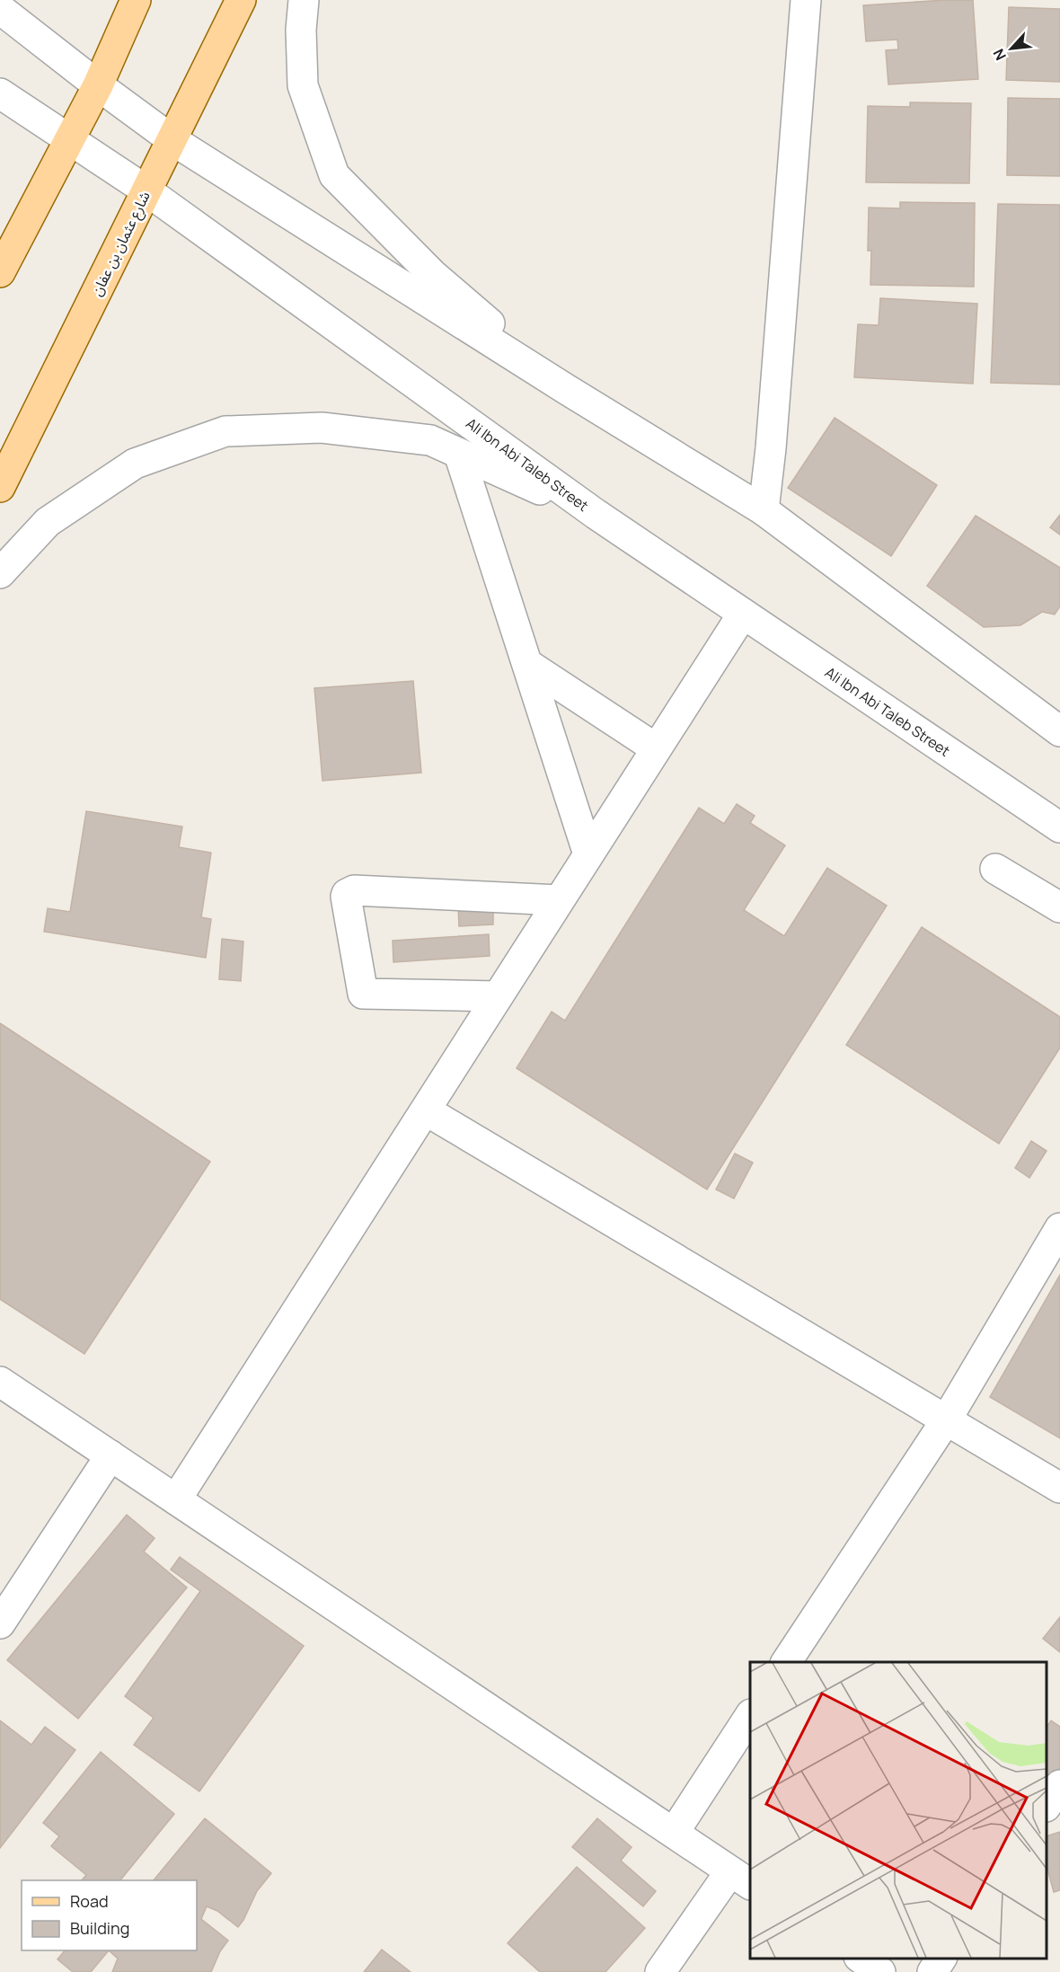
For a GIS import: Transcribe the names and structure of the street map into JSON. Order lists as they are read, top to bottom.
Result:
{
  "streets": {
    "main road": ["شارع عثمان بن عفان"],
    "street": ["Ali Ibn Abi Taleb Street"]
  },
  "crossings": [
    ["شارع عثمان بن عفان", "Ali Ibn Abi Taleb Street"]
  ],
  "legend": ["Road", "Building"],
  "north": "bottom left"
}
